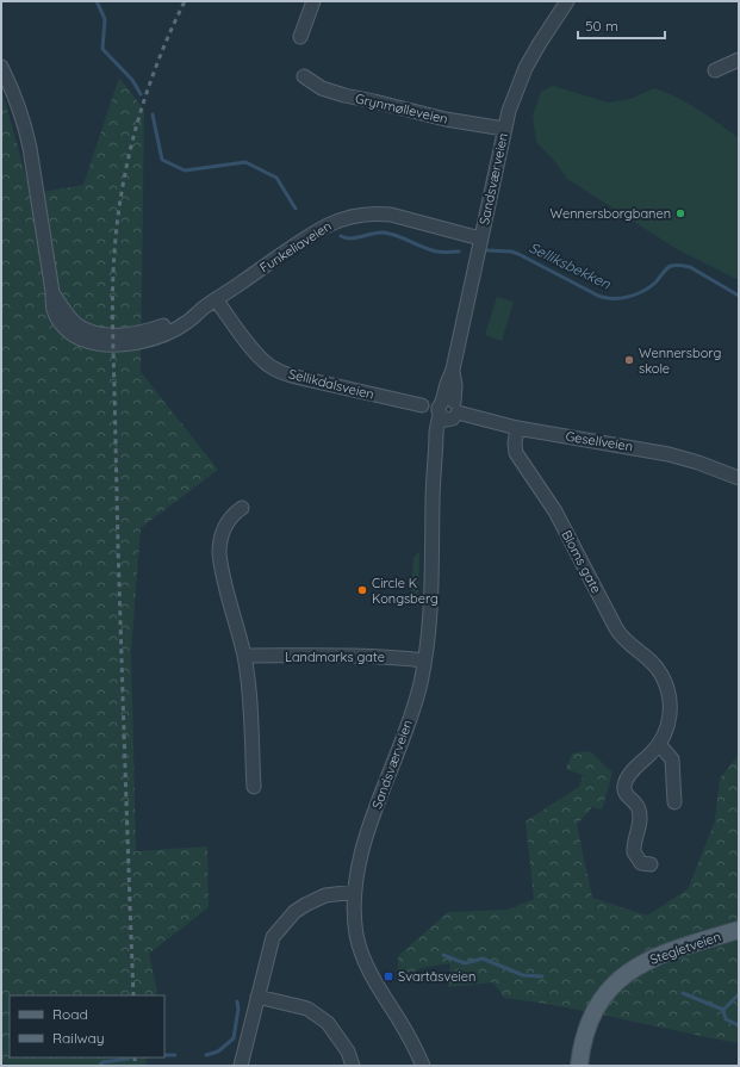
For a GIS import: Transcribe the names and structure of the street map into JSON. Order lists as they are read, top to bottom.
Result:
{
  "streets": {
    "main road": ["Stegletveien"],
    "street": [
      "Grynmølleveien",
      "Sandsværveien",
      "Funkeliaveien",
      "Sellikdalsveien",
      "Gesellveien",
      "Bloms gate",
      "Landmarks gate"
    ]
  },
  "crossings": [
    ["Grynmølleveien", "Sandsværveien"],
    ["Sandsværveien", "Funkeliaveien"],
    ["Sandsværveien", "Gesellveien"],
    ["Sandsværveien", "Landmarks gate"],
    ["Funkeliaveien", "Sellikdalsveien"],
    ["Gesellveien", "Bloms gate"]
  ],
  "water": ["Selliksbekken"],
  "places": {
    "other": ["Wennersborgbanen", "Wennersborg skole", "Circle K Kongsberg"],
    "transit": ["Svartåsveien"]
  },
  "legend": ["Road", "Railway"],
  "scale_bar": "50 m"
}
